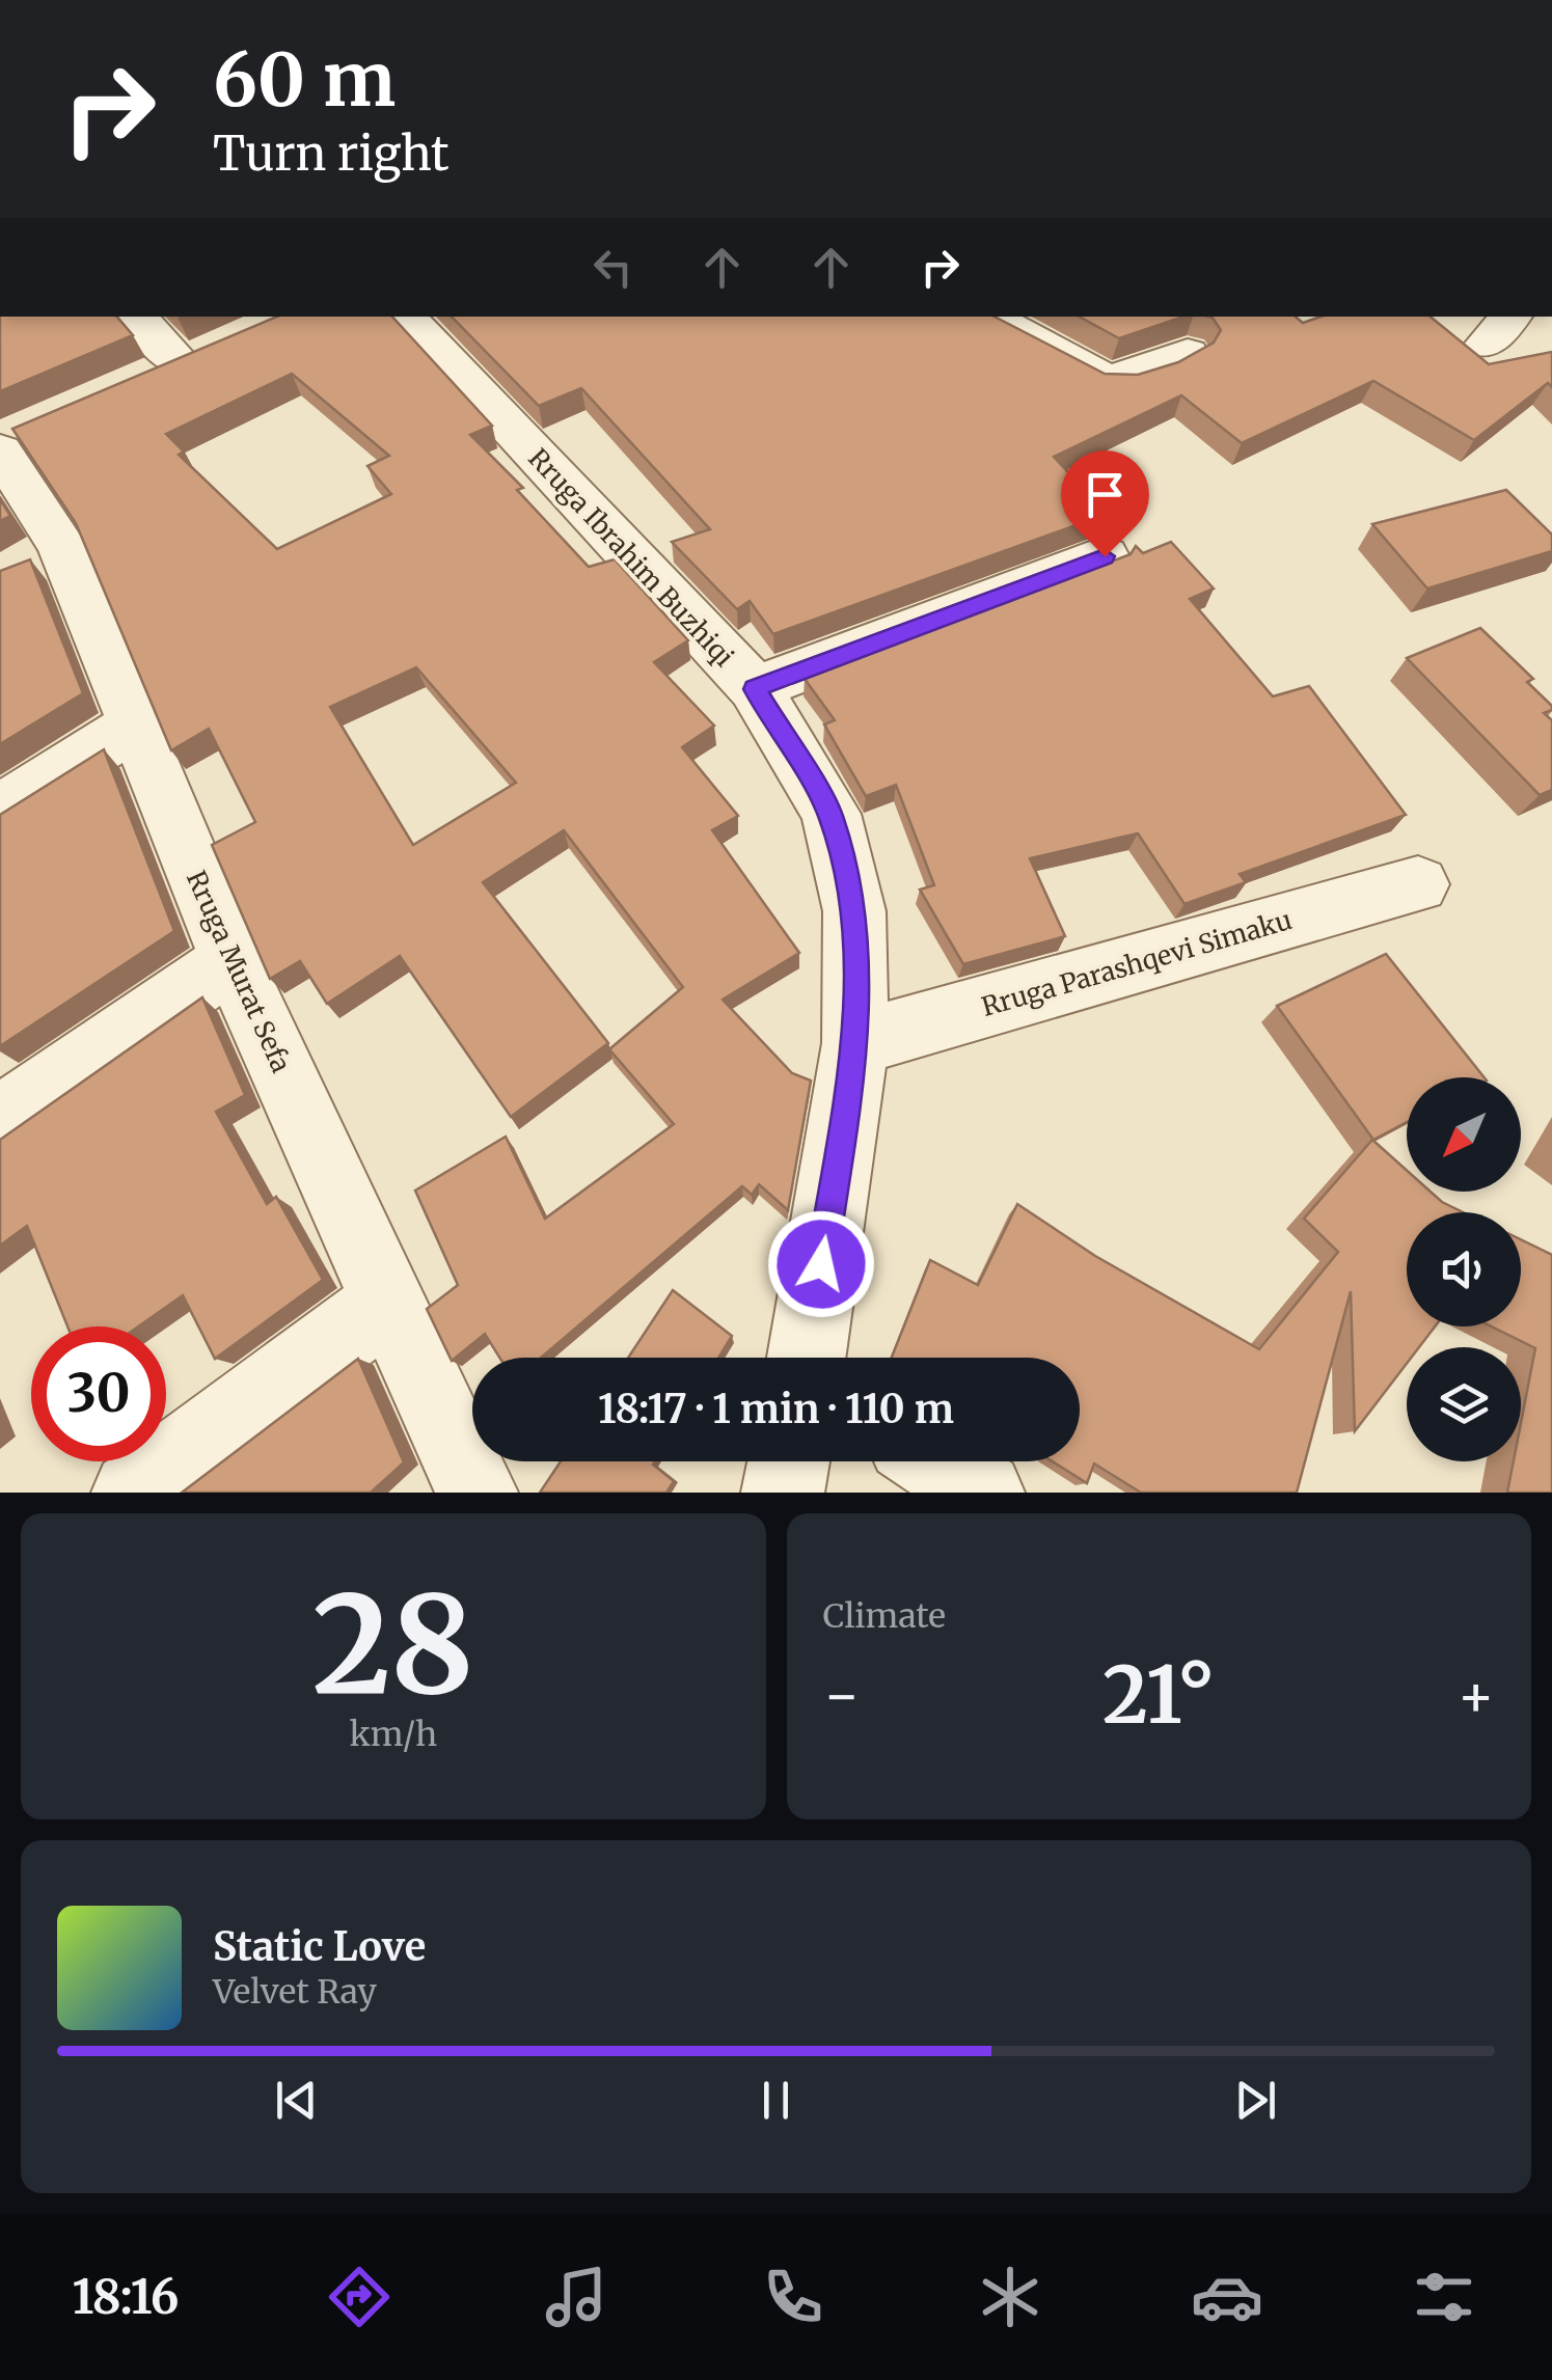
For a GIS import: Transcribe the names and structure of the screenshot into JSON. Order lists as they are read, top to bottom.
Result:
{
  "streets": {
    "street": ["Rruga Ibrahim Buzhiqi", "Rruga Parashqevi Simaku", "Rruga Murat Sefa"]
  },
  "crossings": [
    ["Rruga Ibrahim Buzhiqi", "Rruga Parashqevi Simaku"]
  ],
  "north": "bottom left",
  "page": {
    "turn": ["60 m", "Turn right"],
    "limit": "30",
    "trip": "18:17 · 1 min · 110 m",
    "tile": [
      ["28", "km/h"],
      "Climate"
    ],
    "heat": ["−", "21°", "+"],
    "song": ["Static Love", "Velvet Ray"],
    "tabs": "18:16"
  }
}
